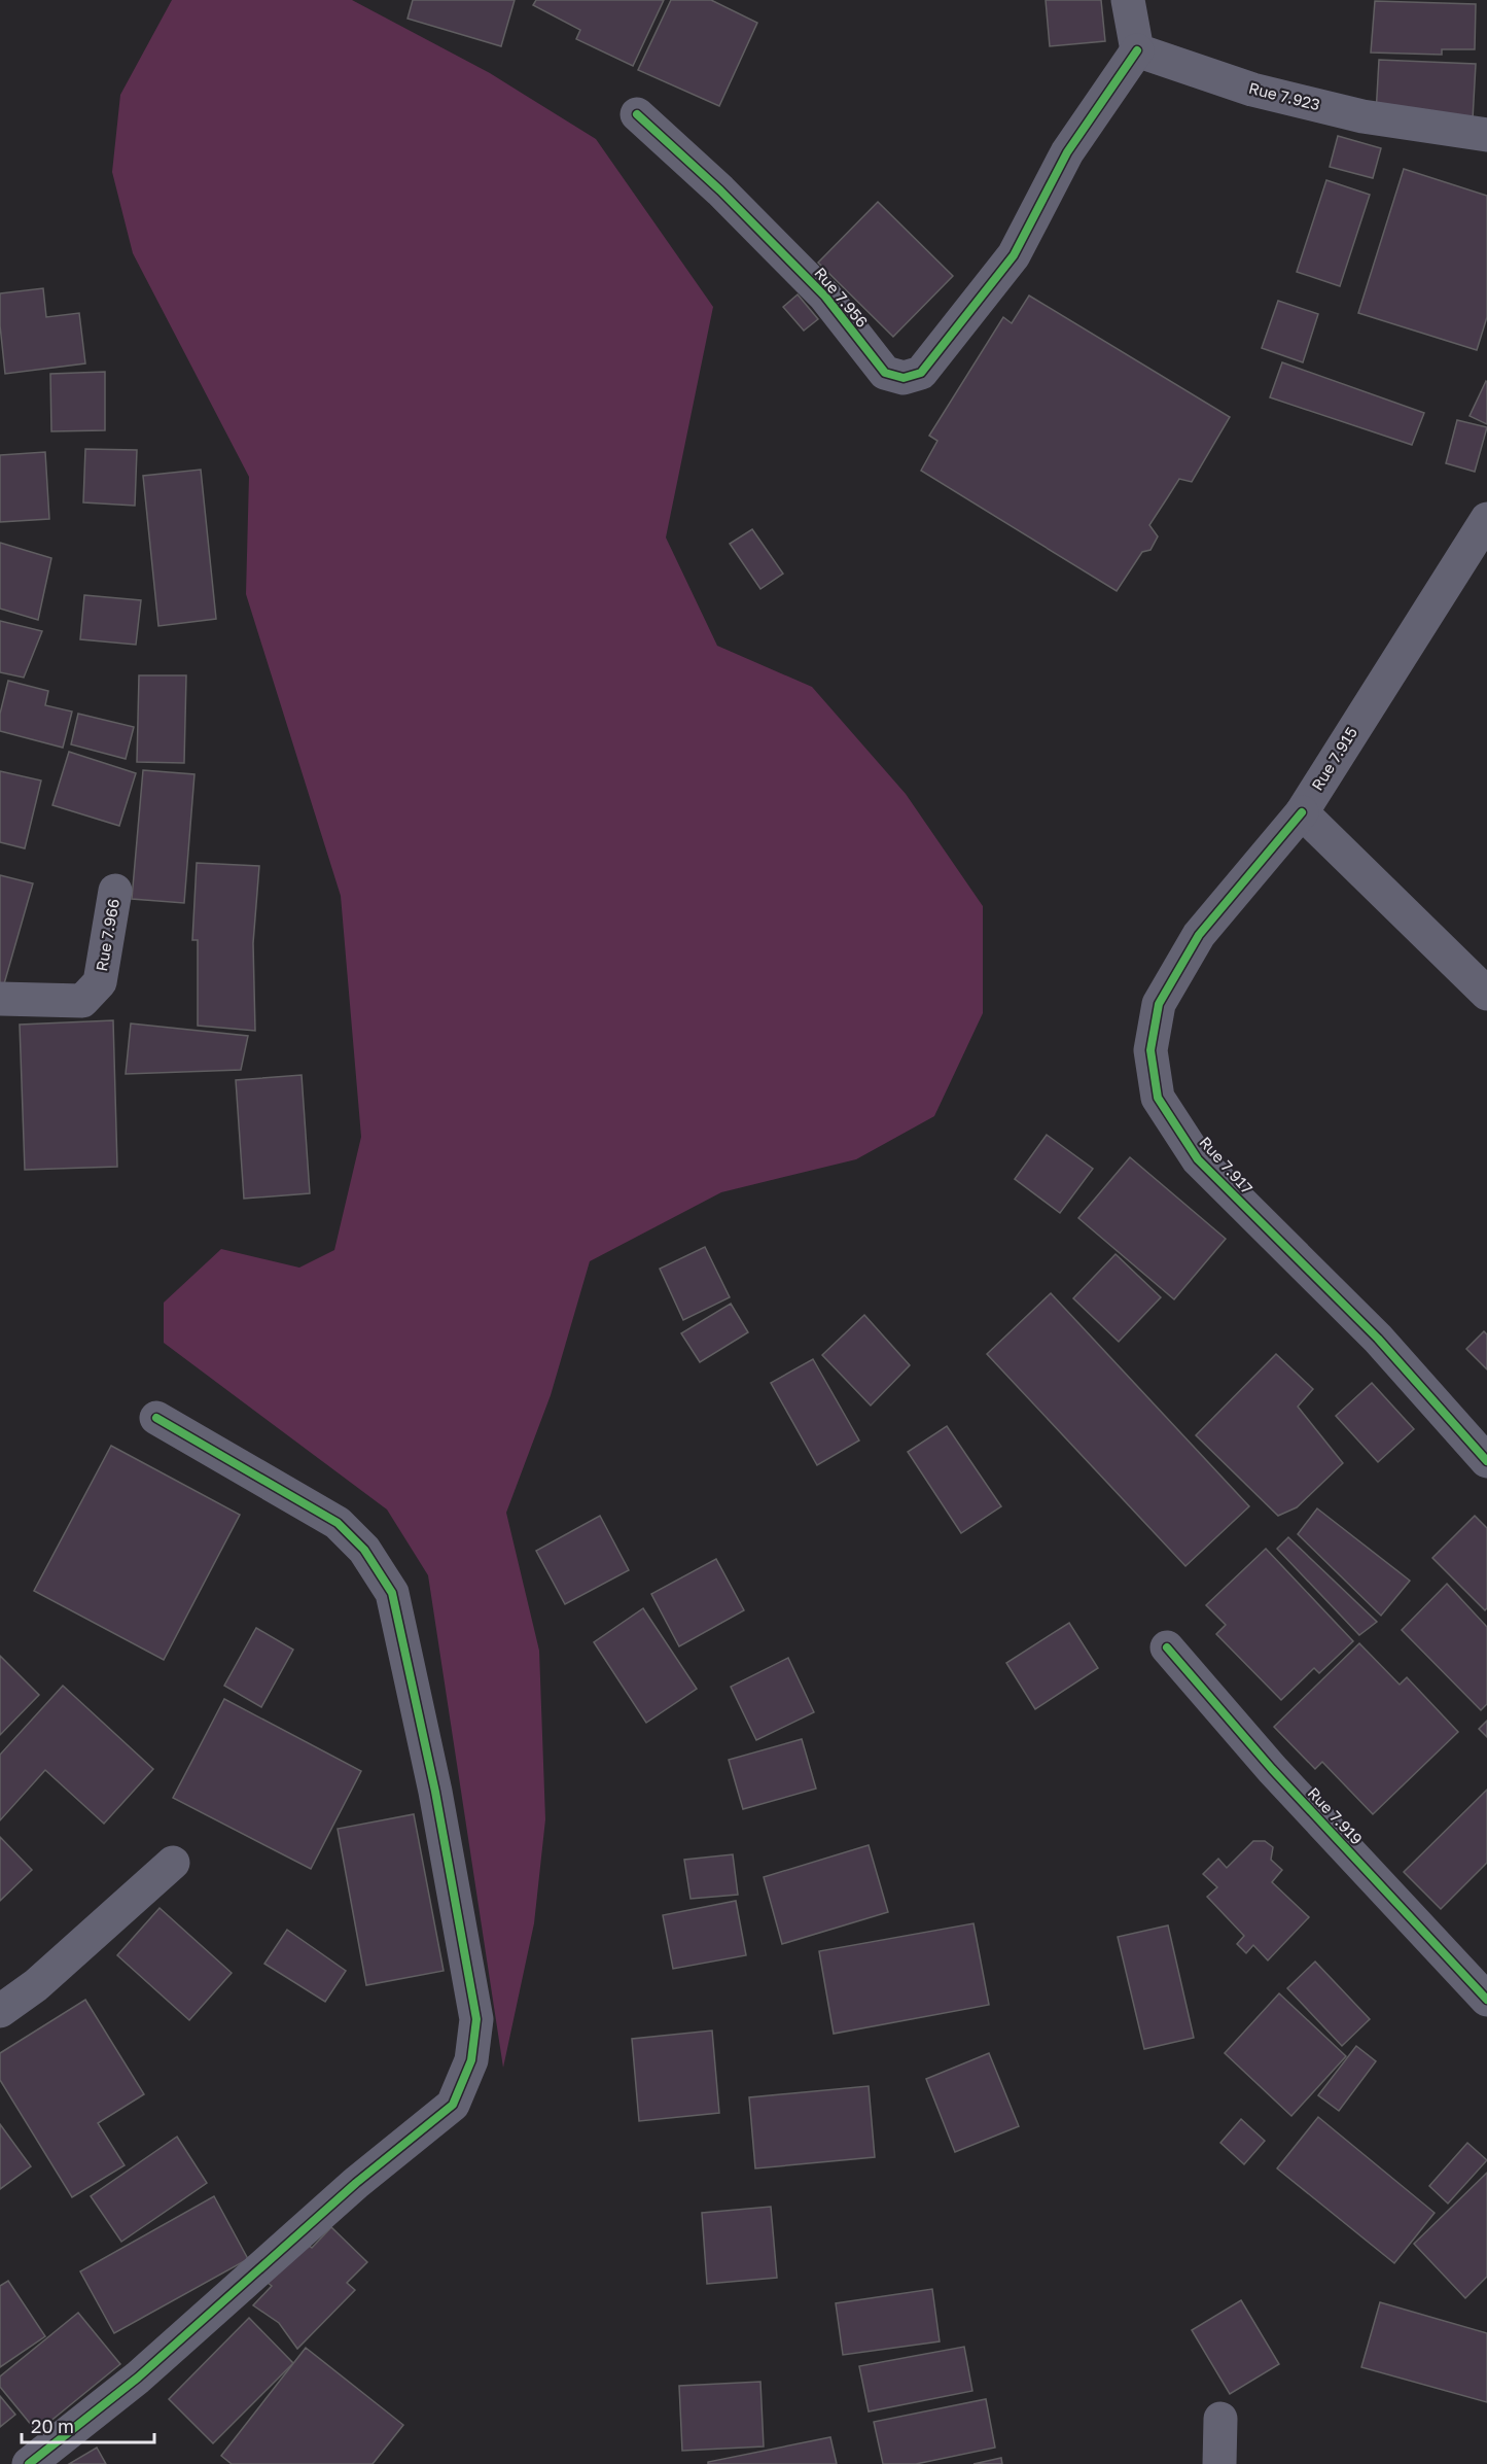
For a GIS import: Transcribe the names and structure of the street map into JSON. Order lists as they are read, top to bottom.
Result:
{
  "streets": {
    "street": [
      "Rue 7.923",
      "Rue 7.956",
      "Rue 7.915",
      "Rue 7.966",
      "Rue 7.917",
      "Rue 7.919"
    ]
  },
  "crossings": [
    ["Rue 7.923", "Rue 7.956"],
    ["Rue 7.915", "Rue 7.917"]
  ],
  "scale_bar": "20 m"
}
